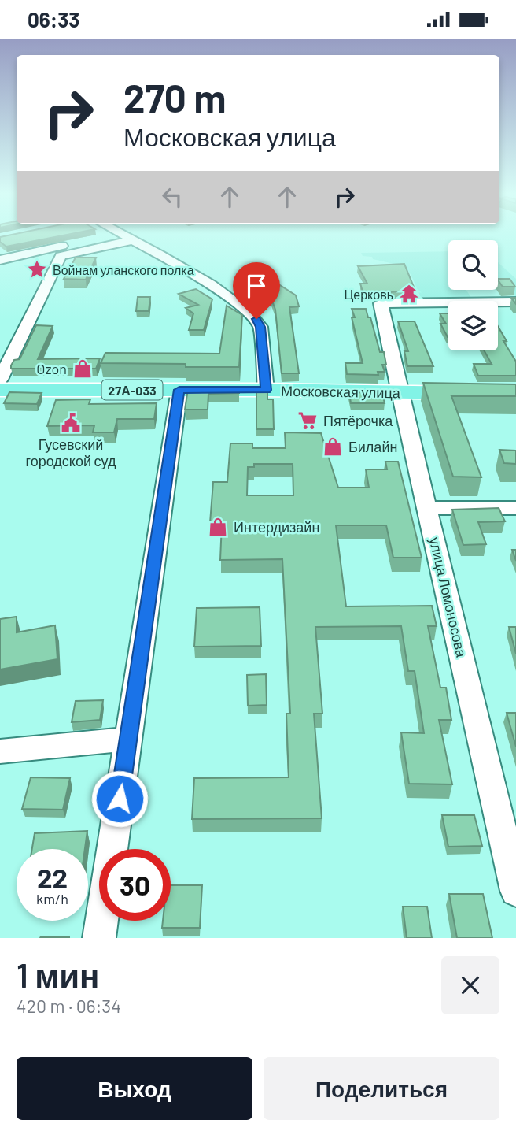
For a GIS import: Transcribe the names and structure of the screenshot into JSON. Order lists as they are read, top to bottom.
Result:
{
  "streets": {
    "main road": ["27А-033", "Московская улица"],
    "street": ["улица Ломоносова"]
  },
  "crossings": [
    ["Московская улица", "улица Ломоносова"]
  ],
  "places": {
    "place": ["Войнам уланского полка"],
    "temple": ["Церковь"],
    "shop": ["Ozon", "Билайн", "Интердизайн"],
    "supermarket": ["Пятёрочка"],
    "public building": ["Гусевский городской суд"]
  },
  "page": {
    "status": "06:33",
    "turn": ["270 m", "Московская улица"],
    "speed": "22 km/h",
    "limit": "30",
    "heading": ["1 мин", "420 m · 06:34"],
    "buttons": ["Выход", "Поделиться"]
  }
}
